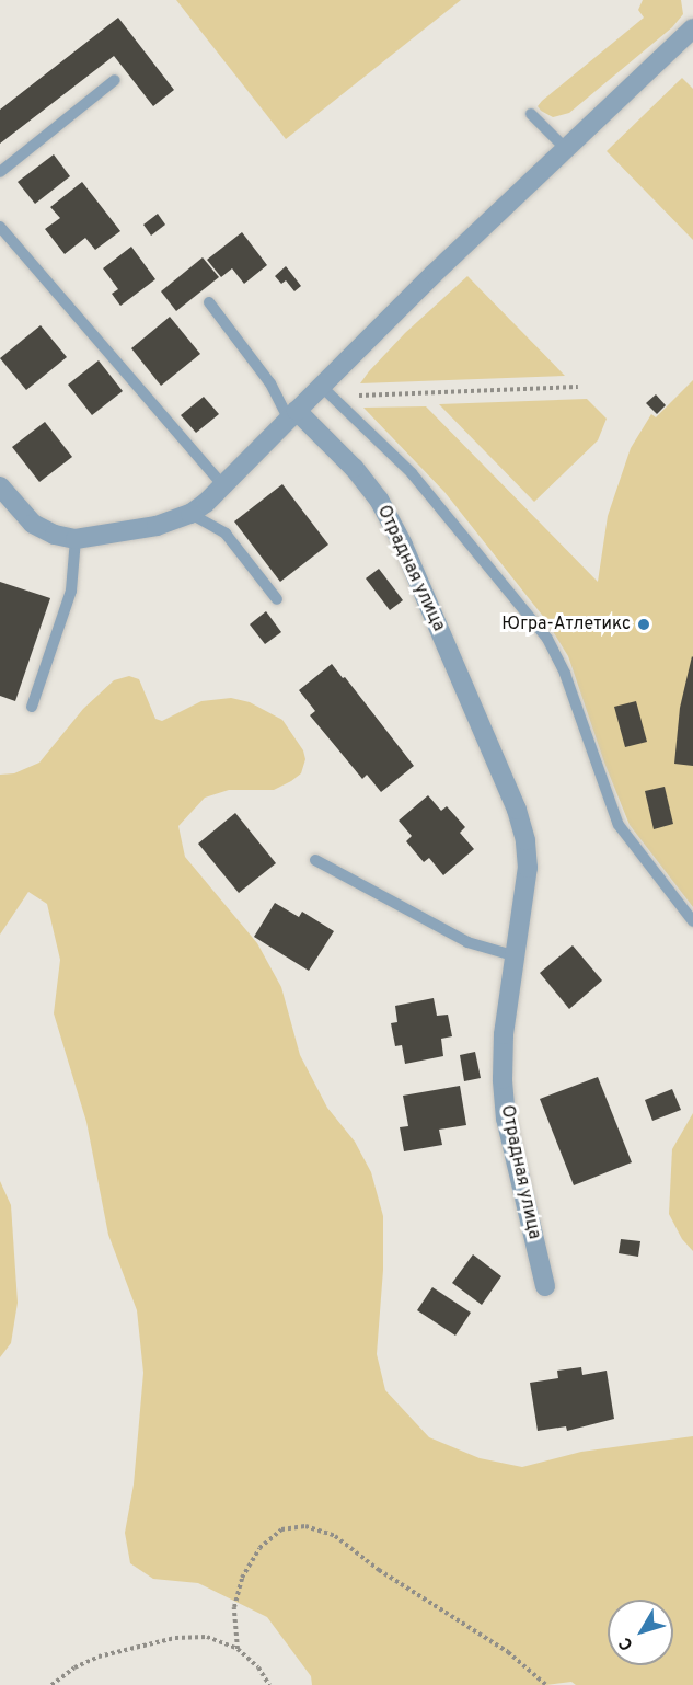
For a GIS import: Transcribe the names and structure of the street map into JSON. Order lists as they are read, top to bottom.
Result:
{
  "streets": {
    "street": ["Отрадная улица"]
  },
  "places": ["Югра-Атлетикс"],
  "north": "bottom left"
}
